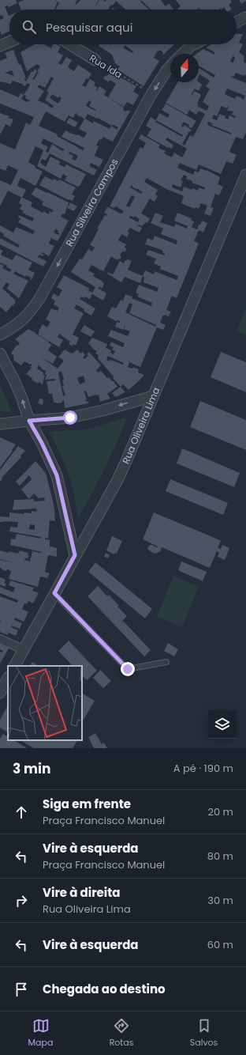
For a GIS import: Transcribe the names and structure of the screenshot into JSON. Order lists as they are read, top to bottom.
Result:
{
  "streets": {
    "street": ["Rua Ida", "Rua Silveira Campos", "Rua Oliveira Lima"]
  },
  "crossings": [
    ["Rua Ida", "Rua Silveira Campos"]
  ],
  "one_way": ["Rua Silveira Campos"],
  "north": "top",
  "page": {
    "search": "Pesquisar aqui",
    "heading": ["3 min", "A pé · 190 m"],
    "list": [
      ["Siga em frente", "Praça Francisco Manuel", "20 m"],
      ["Vire à esquerda", "Praça Francisco Manuel", "80 m"],
      ["Vire à direita", "Rua Oliveira Lima", "30 m"],
      ["Vire à esquerda", "60 m"],
      "Chegada ao destino"
    ],
    "nav": ["Mapa", "Rotas", "Salvos"]
  }
}
